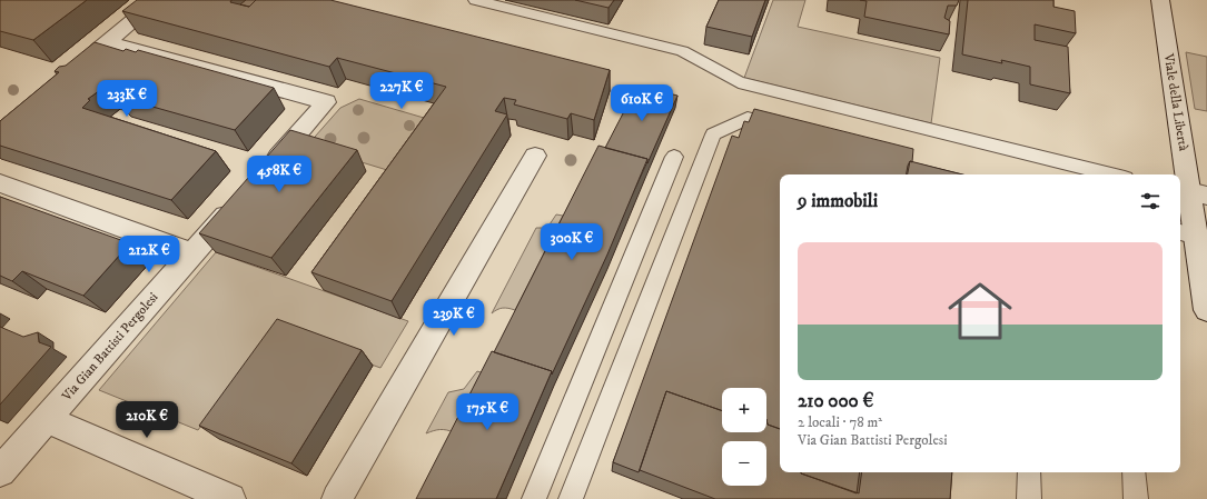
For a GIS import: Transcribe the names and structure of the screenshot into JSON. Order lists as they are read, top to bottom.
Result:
{
  "streets": {
    "street": ["Viale della Libertà", "Via Gian Battisti Pergolesi"]
  },
  "page": {
    "price": [
      "227K €",
      "233K €",
      "610K €",
      "458K €",
      "300K €",
      "212K €",
      "239K €",
      "175K €",
      "210K €"
    ],
    "heading": "9 immobili",
    "list": [
      {
        "name": "210 000 €",
        "note": "2 locali · 78 m² · Via Gian Battisti Pergolesi"
      }
    ],
    "map_buttons": ["+", "−"]
  }
}
